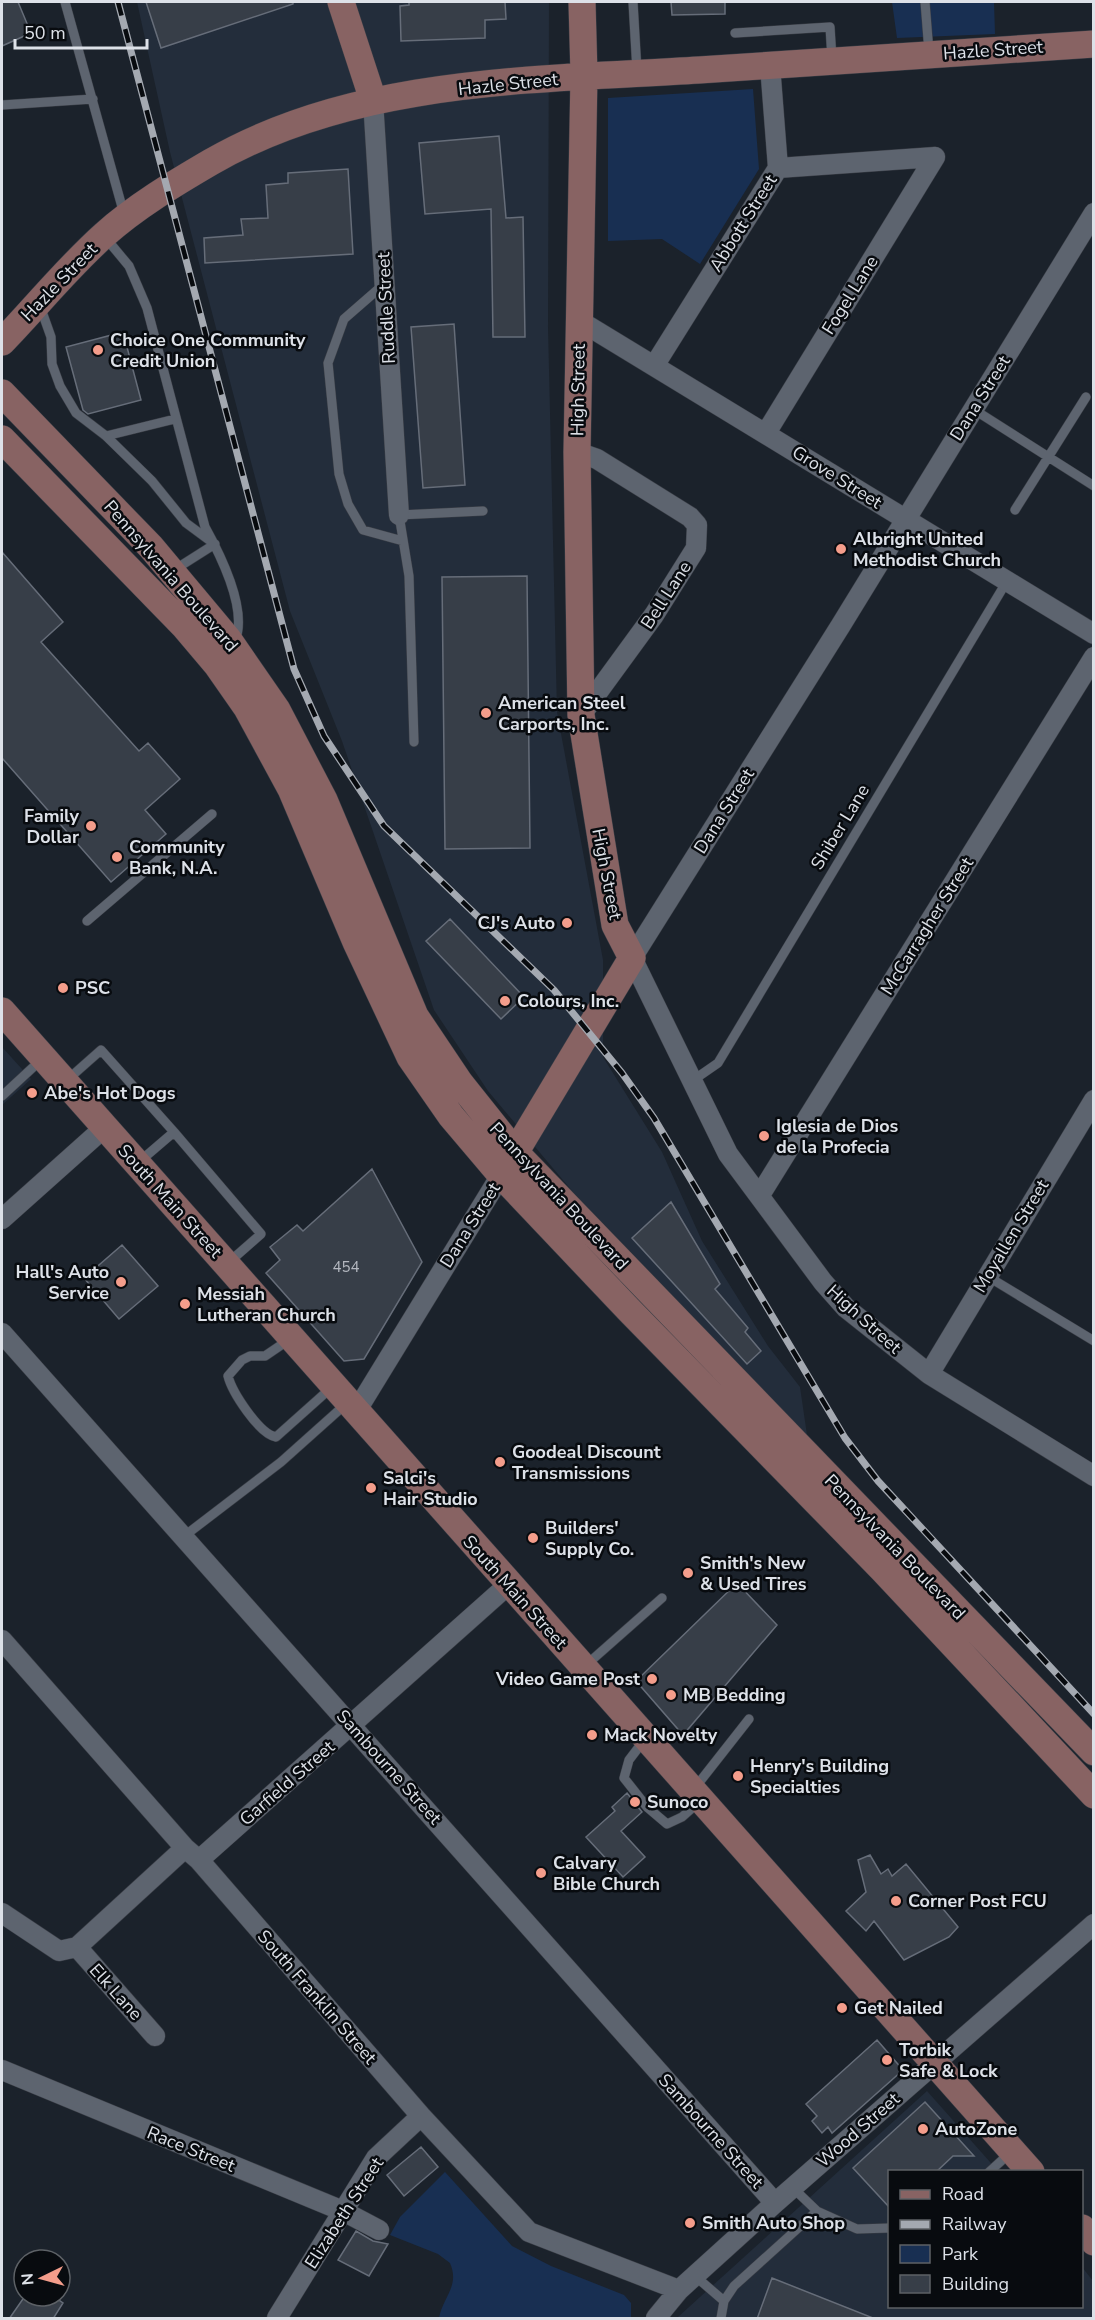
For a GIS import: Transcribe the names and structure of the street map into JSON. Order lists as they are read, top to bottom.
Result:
{
  "streets": {
    "main road": [
      "Hazle Street",
      "High Street",
      "Dana Street",
      "Pennsylvania Boulevard",
      "South Main Street"
    ],
    "street": [
      "Abbott Street",
      "Fogel Lane",
      "Ruddle Street",
      "Grove Street",
      "Bell Lane",
      "McCarragher Street",
      "Moyallen Street",
      "Sambourne Street",
      "Garfield Street",
      "Elk Lane",
      "South Franklin Street",
      "Wood Street",
      "Race Street",
      "Elizabeth Street"
    ],
    "lane": ["Shiber Lane"]
  },
  "crossings": [
    ["Hazle Street", "Abbott Street"],
    ["Hazle Street", "Ruddle Street"],
    ["Hazle Street", "High Street"],
    ["Abbott Street", "Fogel Lane"],
    ["Abbott Street", "Grove Street"],
    ["Fogel Lane", "Grove Street"],
    ["High Street", "Dana Street"],
    ["High Street", "Grove Street"],
    ["High Street", "Bell Lane"],
    ["High Street", "Shiber Lane"],
    ["High Street", "McCarragher Street"],
    ["High Street", "Moyallen Street"],
    ["Dana Street", "Grove Street"],
    ["Dana Street", "Pennsylvania Boulevard"],
    ["Dana Street", "South Main Street"],
    ["Grove Street", "Shiber Lane"],
    ["South Main Street", "Garfield Street"],
    ["South Main Street", "Wood Street"],
    ["Sambourne Street", "Garfield Street"],
    ["Sambourne Street", "Wood Street"],
    ["Garfield Street", "Elk Lane"],
    ["Garfield Street", "South Franklin Street"],
    ["South Franklin Street", "Wood Street"],
    ["South Franklin Street", "Elizabeth Street"],
    ["Race Street", "Elizabeth Street"]
  ],
  "places": [
    "Choice One Community Credit Union",
    "Albright United Methodist Church",
    "American Steel Carports, Inc.",
    "Family Dollar",
    "Community Bank, N.A.",
    "CJ's Auto",
    "PSC",
    "Colours, Inc.",
    "Abe's Hot Dogs",
    "Iglesia de Dios de la Profecia",
    "Hall's Auto Service",
    "Messiah Lutheran Church",
    "Goodeal Discount Transmissions",
    "Salci's Hair Studio",
    "Builders' Supply Co.",
    "Smith's New & Used Tires",
    "Video Game Post",
    "MB Bedding",
    "Mack Novelty",
    "Henry's Building Specialties",
    "Sunoco",
    "Calvary Bible Church",
    "Corner Post FCU",
    "Get Nailed",
    "Torbik Safe & Lock",
    "AutoZone",
    "Smith Auto Shop"
  ],
  "house_numbers": ["454"],
  "legend": [
    "Road",
    "Railway",
    "Park",
    "Building"
  ],
  "scale_bar": "50 m",
  "north": "left"
}
